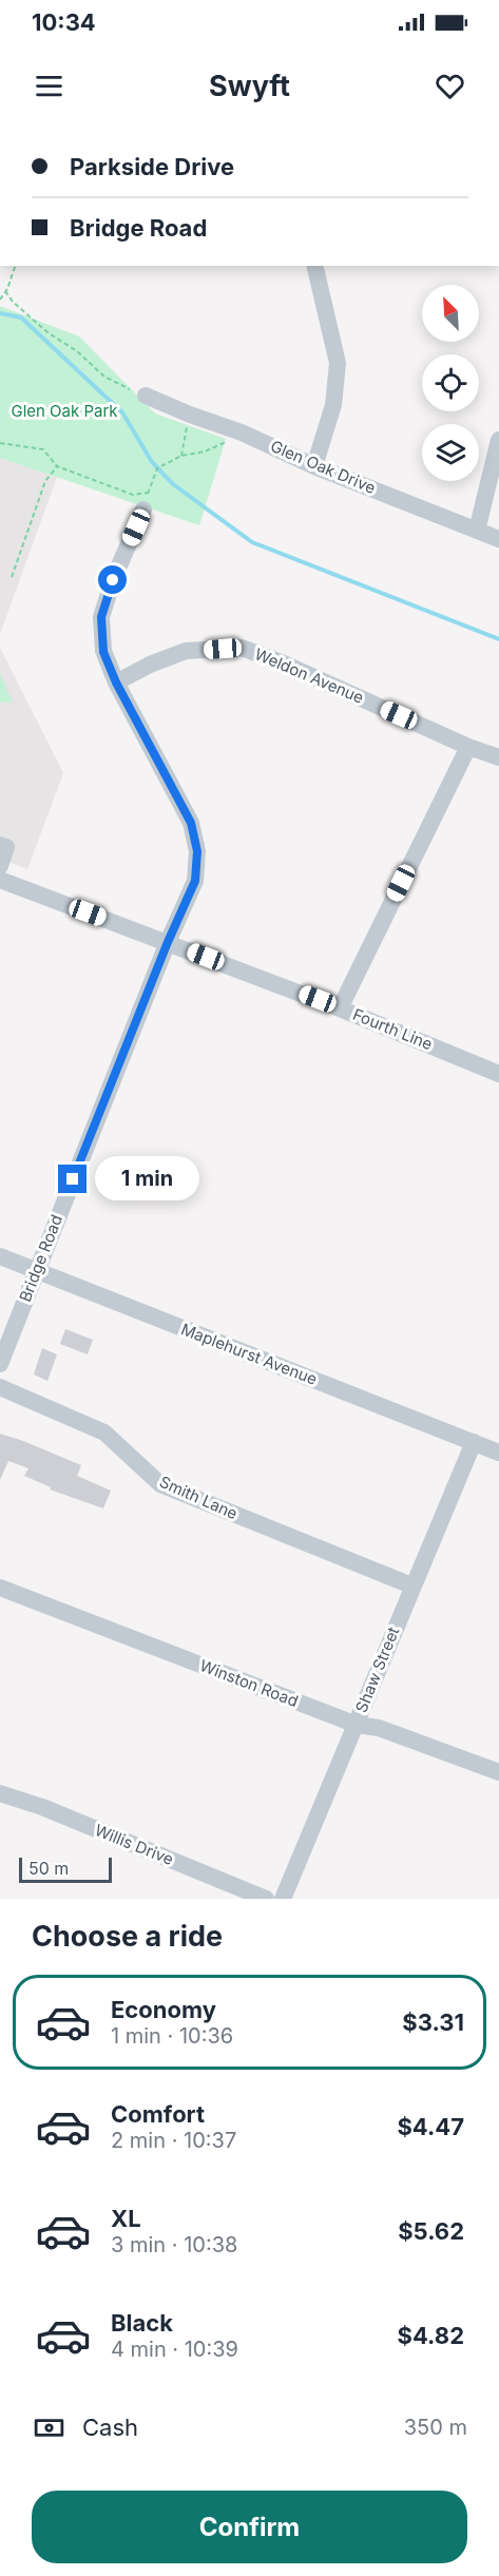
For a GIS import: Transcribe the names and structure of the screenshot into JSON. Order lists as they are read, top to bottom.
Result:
{
  "streets": {
    "street": [
      "Glen Oak Drive",
      "Weldon Avenue",
      "Fourth Line",
      "Bridge Road",
      "Maplehurst Avenue",
      "Smith Lane",
      "Shaw Street",
      "Winston Road",
      "Willis Drive"
    ]
  },
  "crossings": [
    ["Weldon Avenue", "Bridge Road"],
    ["Fourth Line", "Bridge Road"],
    ["Bridge Road", "Maplehurst Avenue"],
    ["Maplehurst Avenue", "Shaw Street"],
    ["Smith Lane", "Shaw Street"],
    ["Shaw Street", "Winston Road"]
  ],
  "parks": ["Glen Oak Park"],
  "scale_bar": "50 m",
  "north": "top left",
  "page": {
    "status": "10:34",
    "header": "Swyft",
    "banner": ["Parkside Drive", "Bridge Road"],
    "bubble": "1 min",
    "scale": "50 m",
    "heading": "Choose a ride",
    "list": [
      {
        "name": "Economy",
        "note": "1 min · 10:36",
        "value": "$3.31"
      },
      {
        "name": "Comfort",
        "note": "2 min · 10:37",
        "value": "$4.47"
      },
      {
        "name": "XL",
        "note": "3 min · 10:38",
        "value": "$5.62"
      },
      {
        "name": "Black",
        "note": "4 min · 10:39",
        "value": "$4.82"
      }
    ],
    "pay": ["Cash", "350 m"],
    "buttons": "Confirm"
  }
}
